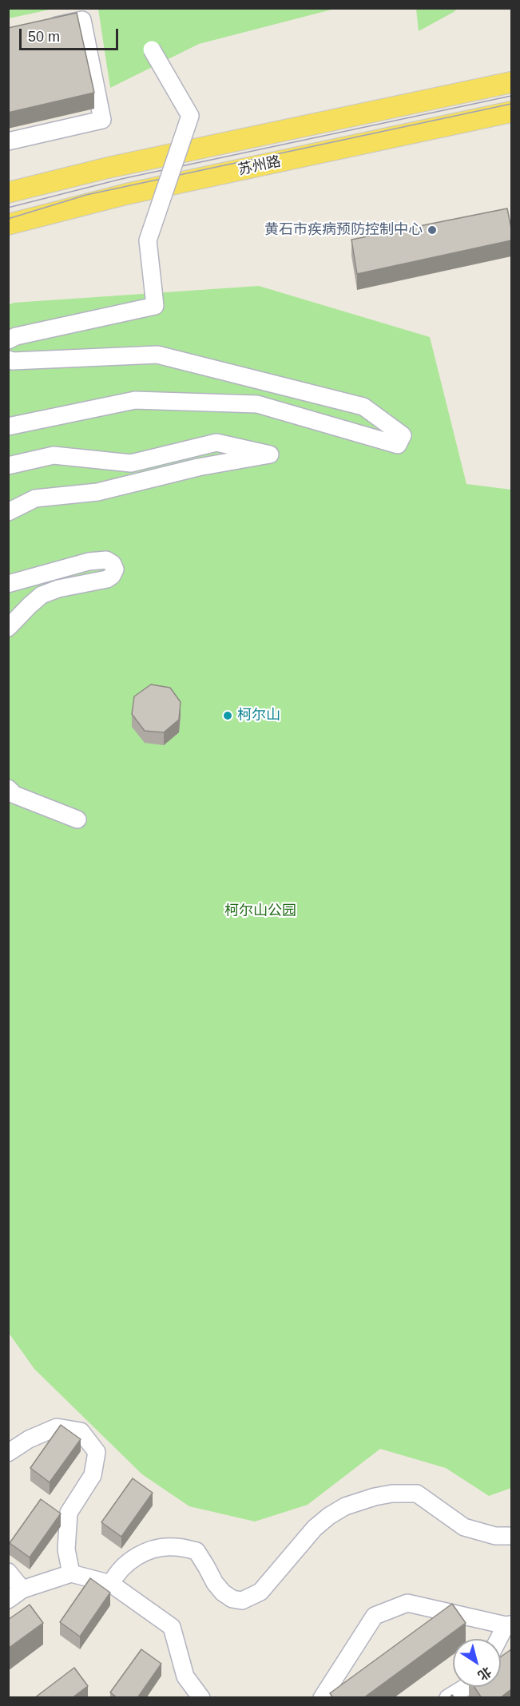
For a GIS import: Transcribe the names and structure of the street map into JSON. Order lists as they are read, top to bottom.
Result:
{
  "streets": {
    "main road": ["苏州路"]
  },
  "parks": ["柯尔山公园"],
  "places": ["黄石市疾病预防控制中心", "柯尔山"],
  "scale_bar": "50 m",
  "north": "bottom right"
}
